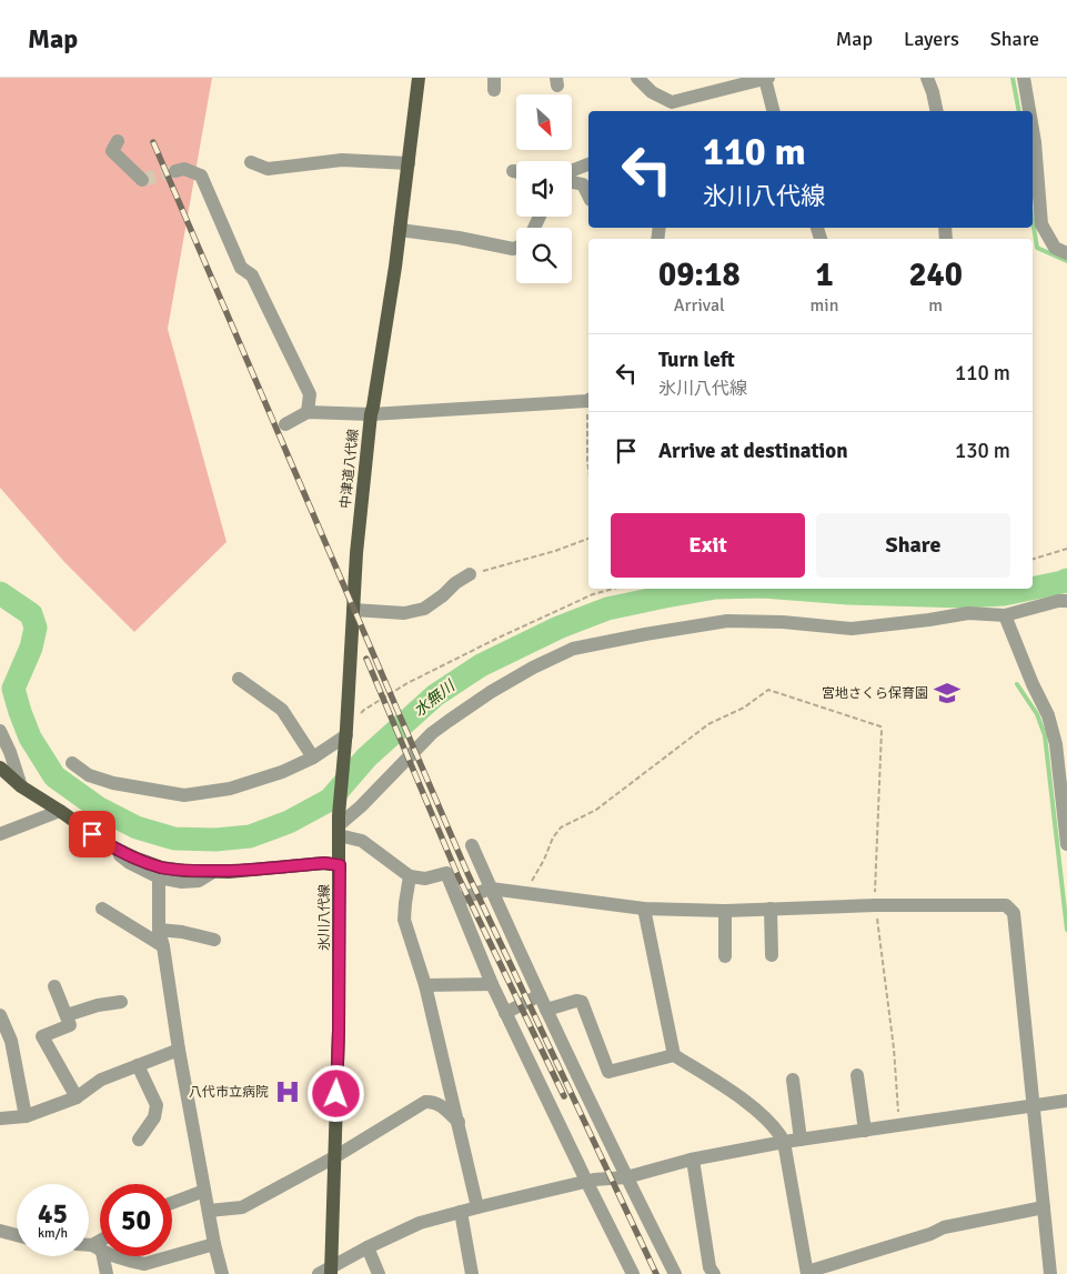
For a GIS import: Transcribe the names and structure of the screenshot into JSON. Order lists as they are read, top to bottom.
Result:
{
  "streets": {
    "main road": ["中津道八代線", "氷川八代線"]
  },
  "crossings": [
    ["中津道八代線", "氷川八代線"]
  ],
  "water": ["水無川"],
  "places": {
    "school or university": ["宮地さくら保育園"],
    "hospital": ["八代市立病院"]
  },
  "north": "bottom right",
  "page": {
    "header": "Map",
    "nav": ["Map", "Layers", "Share"],
    "turn": ["110 m", "氷川八代線"],
    "eta": [
      "09:18",
      "Arrival",
      "1",
      "min",
      "240",
      "m"
    ],
    "list": [
      {
        "name": "Turn left",
        "note": "氷川八代線",
        "value": "110 m"
      },
      {
        "name": "Arrive at destination",
        "value": "130 m"
      }
    ],
    "buttons": ["Exit", "Share"],
    "speed": "45 km/h",
    "limit": "50"
  }
}
